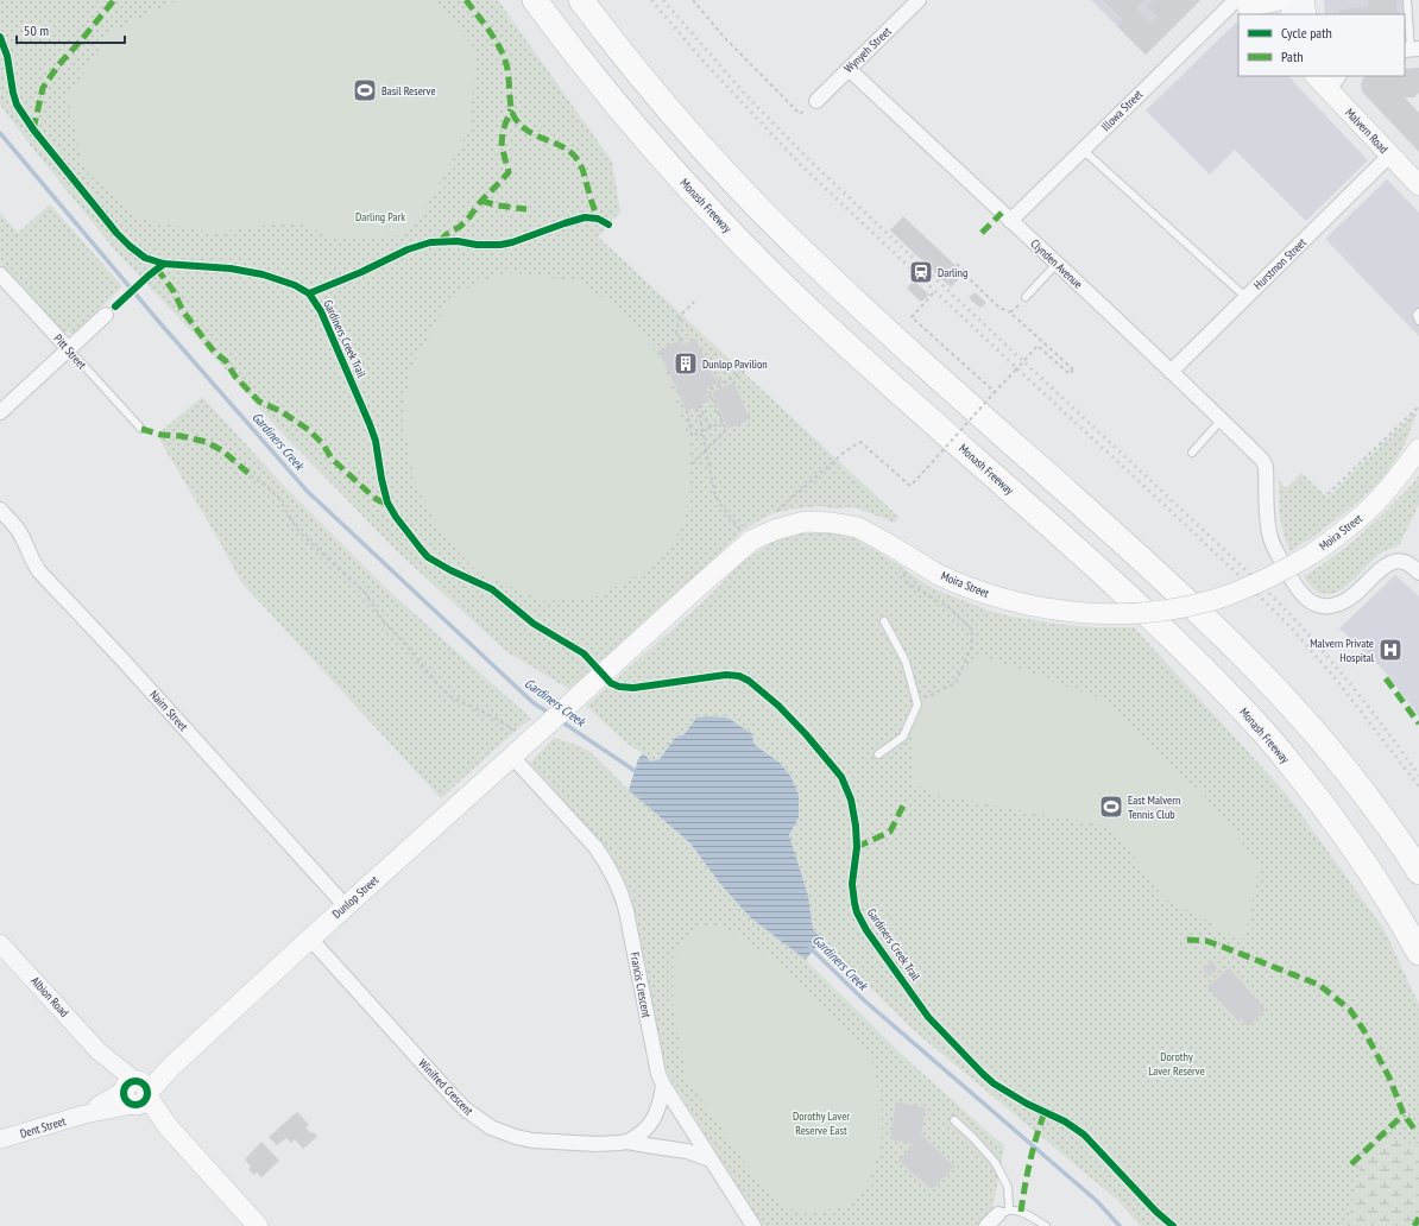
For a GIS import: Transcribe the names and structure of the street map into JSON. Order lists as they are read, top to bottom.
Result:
{
  "streets": {
    "highway": ["Monash Freeway"],
    "main road": [
      "Malvern Road",
      "Moira Street",
      "Dunlop Street",
      "Albion Road"
    ],
    "street": [
      "Wynyeh Street",
      "Illowa Street",
      "Clynden Avenue",
      "Hurstmon Street",
      "Pitt Street",
      "Nairn Street",
      "Francis Crescent",
      "Winifred Crescent",
      "Dent Street"
    ],
    "cycle path": ["Gardiners Creek Trail"]
  },
  "crossings": [
    ["Wynyeh Street", "Clynden Avenue"],
    ["Illowa Street", "Clynden Avenue"],
    ["Malvern Road", "Hurstmon Street"],
    ["Clynden Avenue", "Hurstmon Street"],
    ["Moira Street", "Dunlop Street"],
    ["Nairn Street", "Dunlop Street"],
    ["Dunlop Street", "Francis Crescent"],
    ["Dunlop Street", "Albion Road"],
    ["Dunlop Street", "Winifred Crescent"],
    ["Dunlop Street", "Dent Street"],
    ["Francis Crescent", "Winifred Crescent"],
    ["Albion Road", "Dent Street"]
  ],
  "water": ["Gardiners Creek"],
  "parks": ["Darling Park", "Dorothy Laver Reserve", "Dorothy Laver Reserve East"],
  "places": {
    "sports": ["Basil Reserve", "East Malvern Tennis Club"],
    "station": ["Darling"],
    "building": ["Dunlop Pavilion"],
    "hospital": ["Malvern Private Hospital"]
  },
  "legend": ["Cycle path", "Path"],
  "scale_bar": "50 m"
}
